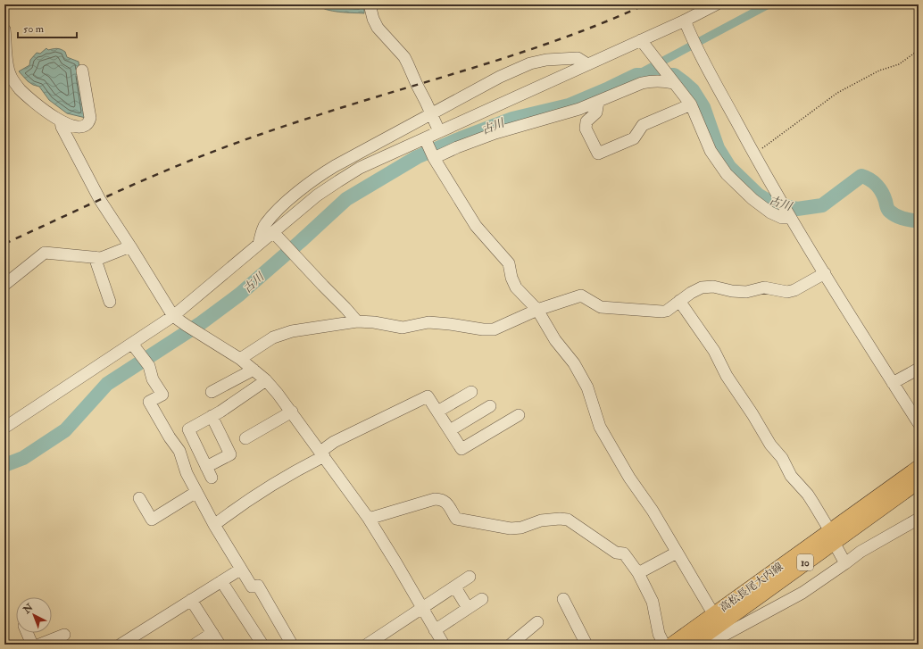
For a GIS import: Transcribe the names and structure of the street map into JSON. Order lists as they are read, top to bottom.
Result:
{
  "streets": {
    "main road": ["10", "高松長尾大内線"]
  },
  "water": ["古川"],
  "scale_bar": "50 m",
  "north": "top left"
}
